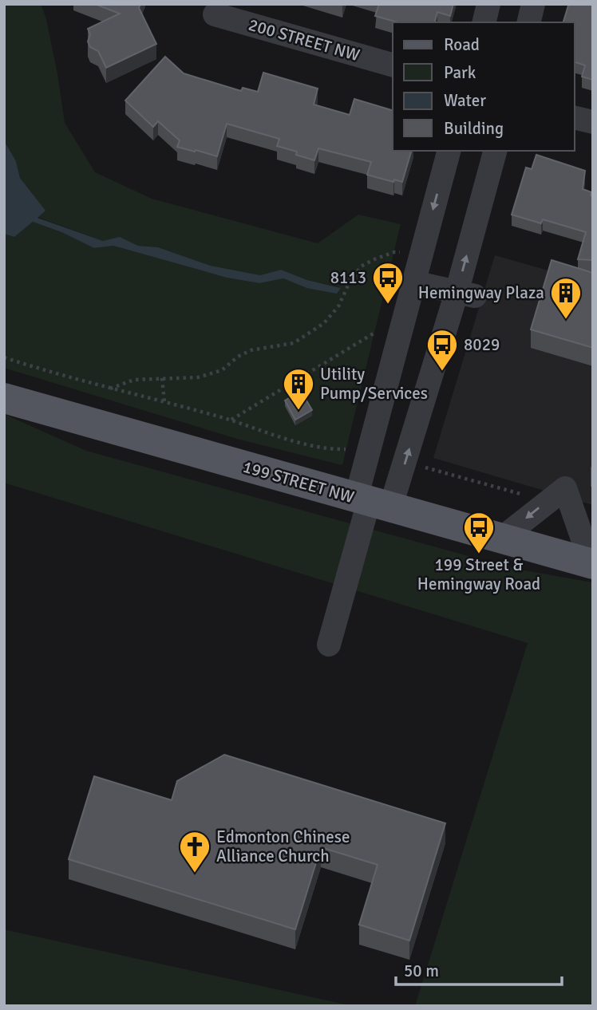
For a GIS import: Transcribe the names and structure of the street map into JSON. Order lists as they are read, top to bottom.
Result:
{
  "streets": {
    "main road": ["199 STREET NW"],
    "street": ["200 STREET NW"]
  },
  "places": {
    "bus stop": ["8113", "8029", "199 Street & Hemingway Road"],
    "building": ["Hemingway Plaza", "Utility Pump/Services"],
    "church": ["Edmonton Chinese Alliance Church"]
  },
  "legend": [
    "Road",
    "Park",
    "Water",
    "Building"
  ],
  "scale_bar": "50 m"
}
